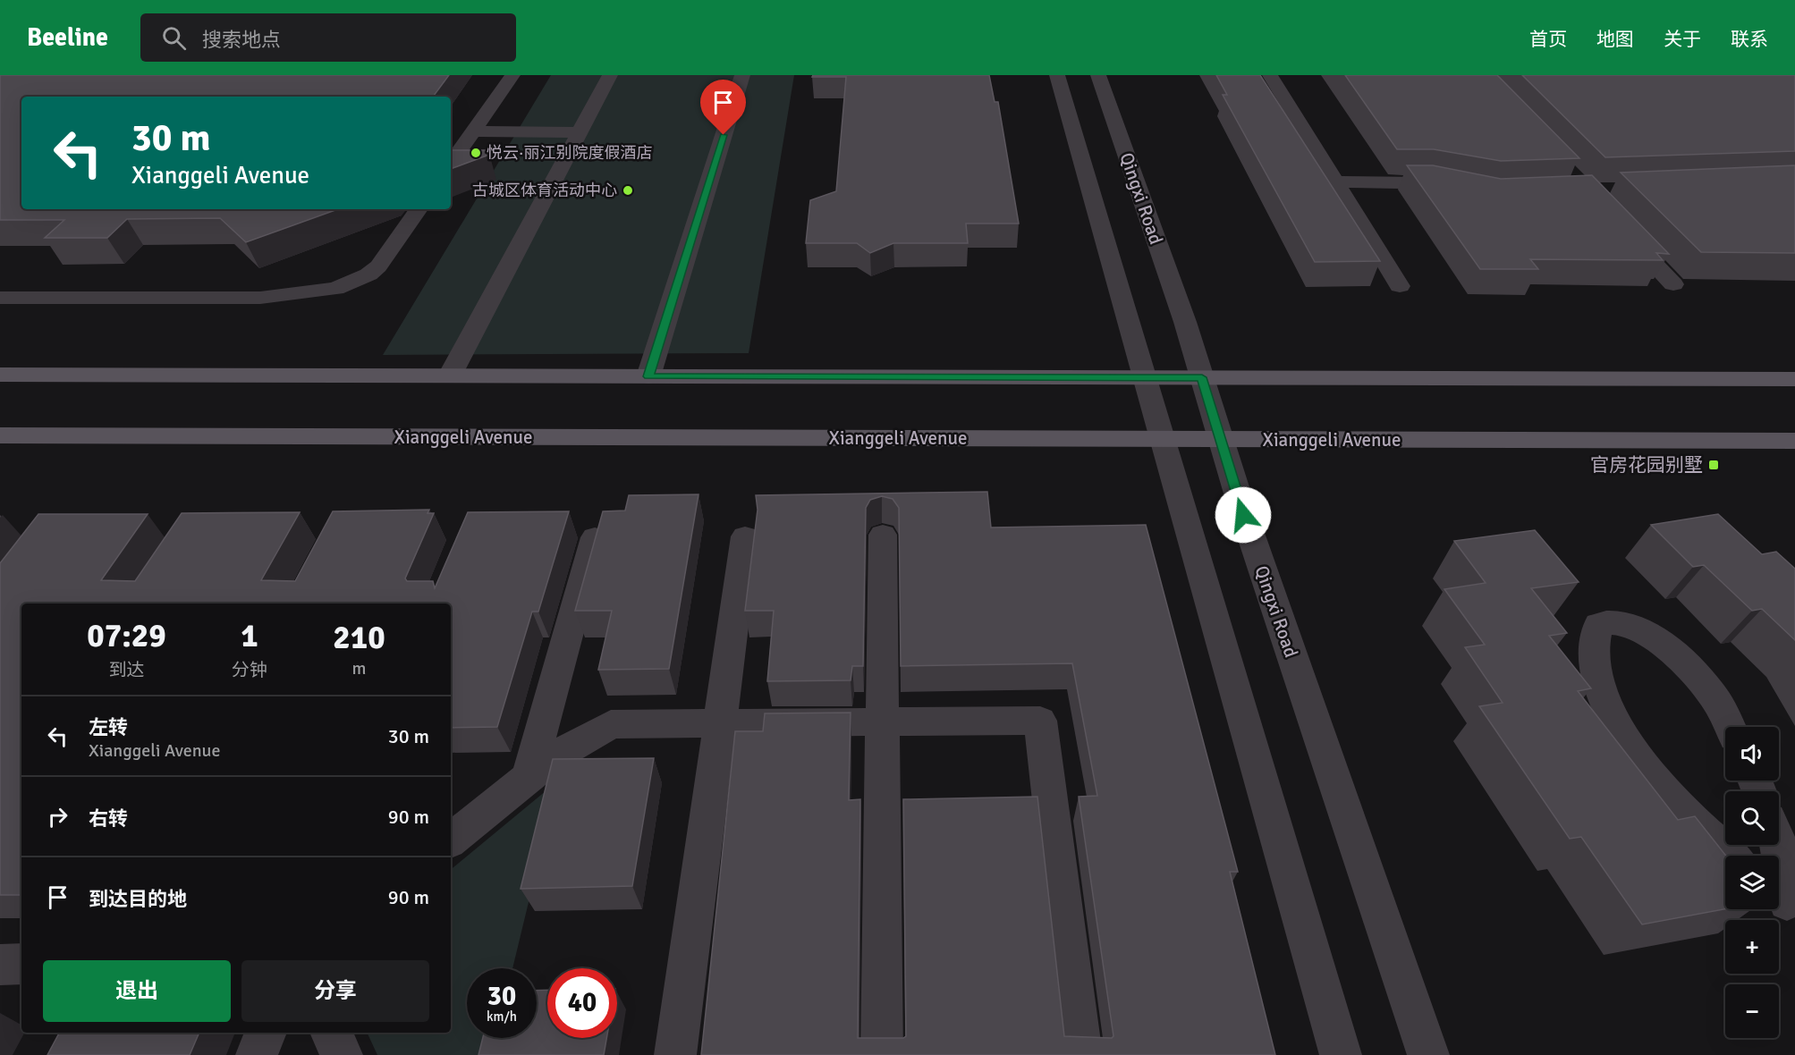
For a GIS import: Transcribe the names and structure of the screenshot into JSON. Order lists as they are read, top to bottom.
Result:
{
  "streets": {
    "main road": ["Xianggeli Avenue"],
    "street": ["Qingxi Road"]
  },
  "crossings": [
    ["Qingxi Road", "Xianggeli Avenue"]
  ],
  "places": {
    "other": ["悦云·丽江别院度假酒店", "古城区体育活动中心"],
    "transit": ["官房花园别墅"]
  },
  "page": {
    "header": "Beeline",
    "search": "搜索地点",
    "nav": [
      "首页",
      "地图",
      "关于",
      "联系"
    ],
    "turn": ["30 m", "Xianggeli Avenue"],
    "eta": [
      "07:29",
      "到达",
      "1",
      "分钟",
      "210",
      "m"
    ],
    "list": [
      {
        "name": "左转",
        "note": "Xianggeli Avenue",
        "value": "30 m"
      },
      {
        "name": "右转",
        "value": "90 m"
      },
      {
        "name": "到达目的地",
        "value": "90 m"
      }
    ],
    "map_buttons": ["+", "−"],
    "buttons": ["退出", "分享"],
    "speed": "30 km/h",
    "limit": "40"
  }
}
